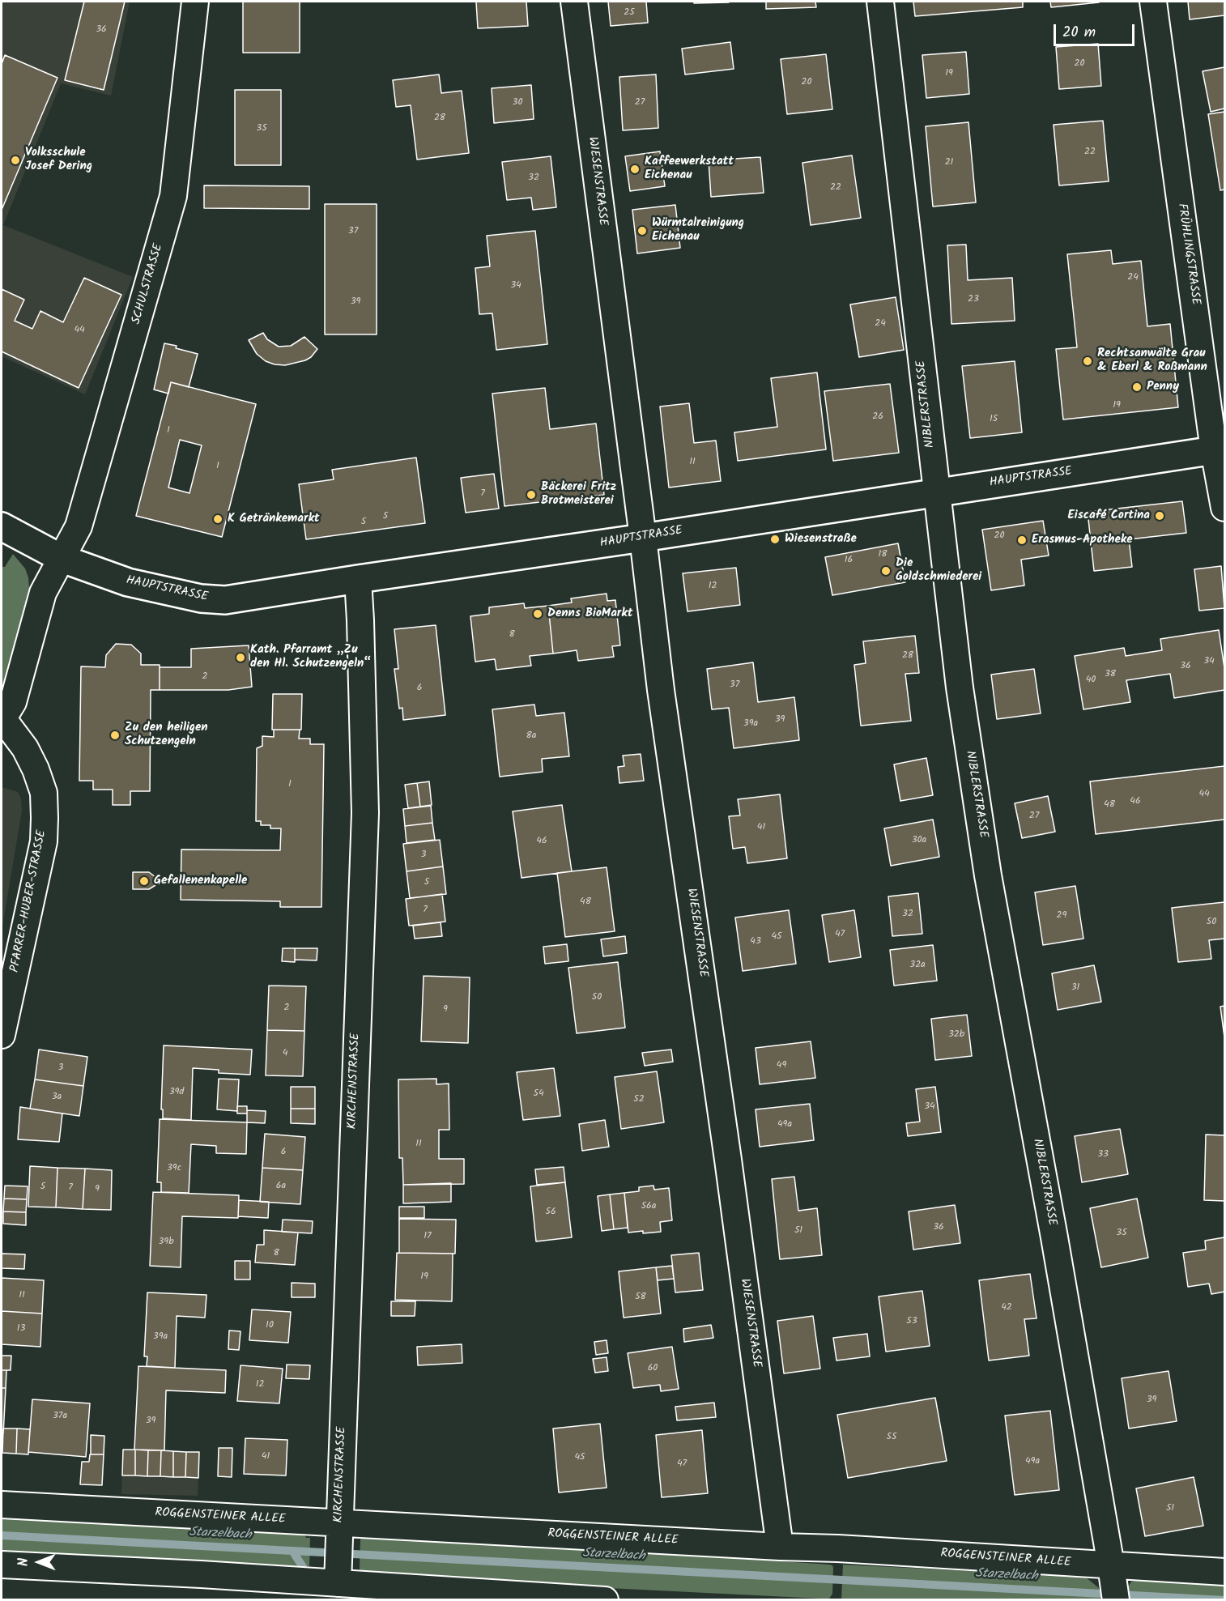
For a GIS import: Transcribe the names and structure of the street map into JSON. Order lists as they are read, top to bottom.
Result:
{
  "streets": {
    "main road": ["HAUPTSTRASSE"],
    "street": [
      "WIESENSTRASSE",
      "FRÜHLINGSTRASSE",
      "SCHULSTRASSE",
      "NIBLERSTRASSE",
      "PFARRER-HUBER-STRASSE",
      "KIRCHENSTRASSE",
      "ROGGENSTEINER ALLEE"
    ]
  },
  "crossings": [
    ["WIESENSTRASSE", "HAUPTSTRASSE"],
    ["WIESENSTRASSE", "ROGGENSTEINER ALLEE"],
    ["FRÜHLINGSTRASSE", "HAUPTSTRASSE"],
    ["SCHULSTRASSE", "HAUPTSTRASSE"],
    ["SCHULSTRASSE", "PFARRER-HUBER-STRASSE"],
    ["NIBLERSTRASSE", "HAUPTSTRASSE"],
    ["NIBLERSTRASSE", "ROGGENSTEINER ALLEE"],
    ["HAUPTSTRASSE", "KIRCHENSTRASSE"],
    ["KIRCHENSTRASSE", "ROGGENSTEINER ALLEE"]
  ],
  "water": ["Starzelbach"],
  "places": [
    "Volksschule Josef Dering",
    "Kaffeewerkstatt Eichenau",
    "Würmtalreinigung Eichenau",
    "Rechtsanwälte Grau & Eberl & Roßmann",
    "Penny",
    "Bäckerei Fritz Brotmeisterei",
    "Eiscafé Cortina",
    "K Getränkemarkt",
    "Wiesenstraße",
    "Erasmus-Apotheke",
    "Die Goldschmiederei",
    "Denns BioMarkt",
    "Kath. Pfarramt „Zu den Hl. Schutzengeln“",
    "Zu den heiligen Schutzengeln",
    "Gefallenenkapelle"
  ],
  "house_numbers": [
    "25",
    "36",
    "20",
    "19",
    "20",
    "30",
    "27",
    "28",
    "35",
    "22",
    "21",
    "32",
    "22",
    "37",
    "24",
    "34",
    "23",
    "39",
    "24",
    "44",
    "19",
    "26",
    "15",
    "1",
    "11",
    "1",
    "7",
    "5",
    "5",
    "20",
    "18",
    "16",
    "12",
    "8",
    "28",
    "34",
    "36",
    "38",
    "2",
    "40",
    "37",
    "6",
    "39",
    "39a",
    "8a",
    "1",
    "44",
    "46",
    "48",
    "27",
    "41",
    "30a",
    "46",
    "3",
    "5",
    "48",
    "7",
    "32",
    "29",
    "50",
    "47",
    "45",
    "43",
    "32a",
    "31",
    "50",
    "2",
    "9",
    "32b",
    "4",
    "49",
    "3",
    "39d",
    "54",
    "3a",
    "52",
    "34",
    "49a",
    "11",
    "6",
    "33",
    "39c",
    "6a",
    "5",
    "7",
    "9",
    "56a",
    "56",
    "36",
    "51",
    "35",
    "17",
    "39b",
    "8",
    "19",
    "11",
    "58",
    "42",
    "53",
    "10",
    "13",
    "39a",
    "60",
    "12",
    "39",
    "37a",
    "39",
    "55",
    "41",
    "45",
    "49a",
    "47",
    "51"
  ],
  "scale_bar": "20 m",
  "north": "left"
}
